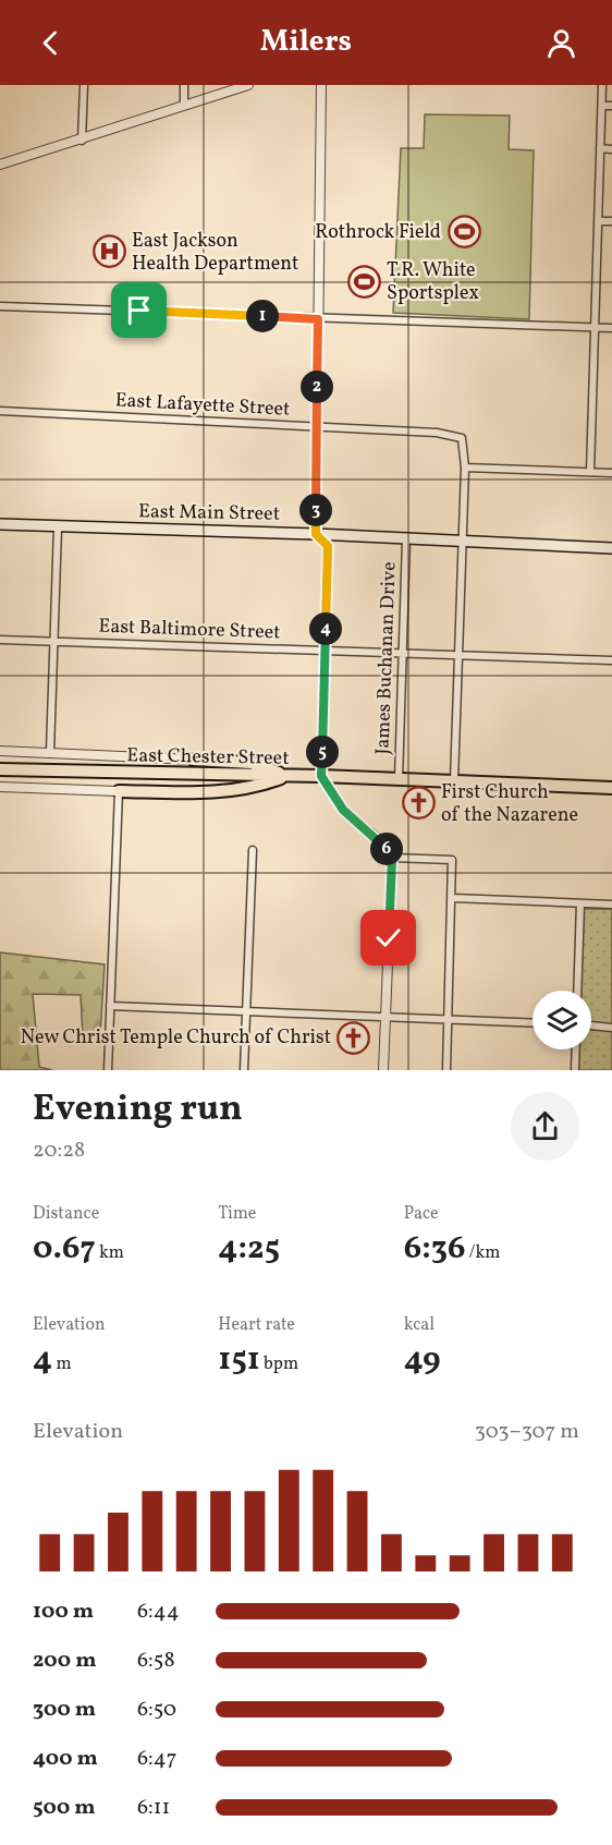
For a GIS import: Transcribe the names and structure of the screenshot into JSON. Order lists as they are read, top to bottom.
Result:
{
  "streets": {
    "highway": ["East Chester Street"],
    "main road": ["East Main Street"],
    "street": ["East Lafayette Street", "East Baltimore Street", "James Buchanan Drive"]
  },
  "crossings": [
    ["East Main Street", "James Buchanan Drive"],
    ["East Baltimore Street", "James Buchanan Drive"],
    ["James Buchanan Drive", "East Chester Street"]
  ],
  "places": {
    "sports": ["Rothrock Field", "T.R. White Sportsplex"],
    "hospital": ["East Jackson Health Department"],
    "church": ["First Church of the Nazarene", "New Christ Temple Church of Christ"]
  },
  "page": {
    "header": "Milers",
    "pins": [
      "1",
      "2",
      "3",
      "4",
      "5",
      "6"
    ],
    "heading": ["Evening run", "20:28"],
    "stats": [
      ["Distance", "0.67 km"],
      ["Time", "4:25"],
      ["Pace", "6:36 /km"],
      ["Elevation", "4 m"],
      ["Heart rate", "151 bpm"],
      ["kcal", "49"]
    ],
    "chart": ["Elevation", "303–307 m"],
    "list": [
      {
        "name": "100 m",
        "note": "6:44"
      },
      {
        "name": "200 m",
        "note": "6:58"
      },
      {
        "name": "300 m",
        "note": "6:50"
      },
      {
        "name": "400 m",
        "note": "6:47"
      },
      {
        "name": "500 m",
        "note": "6:11"
      }
    ]
  }
}
